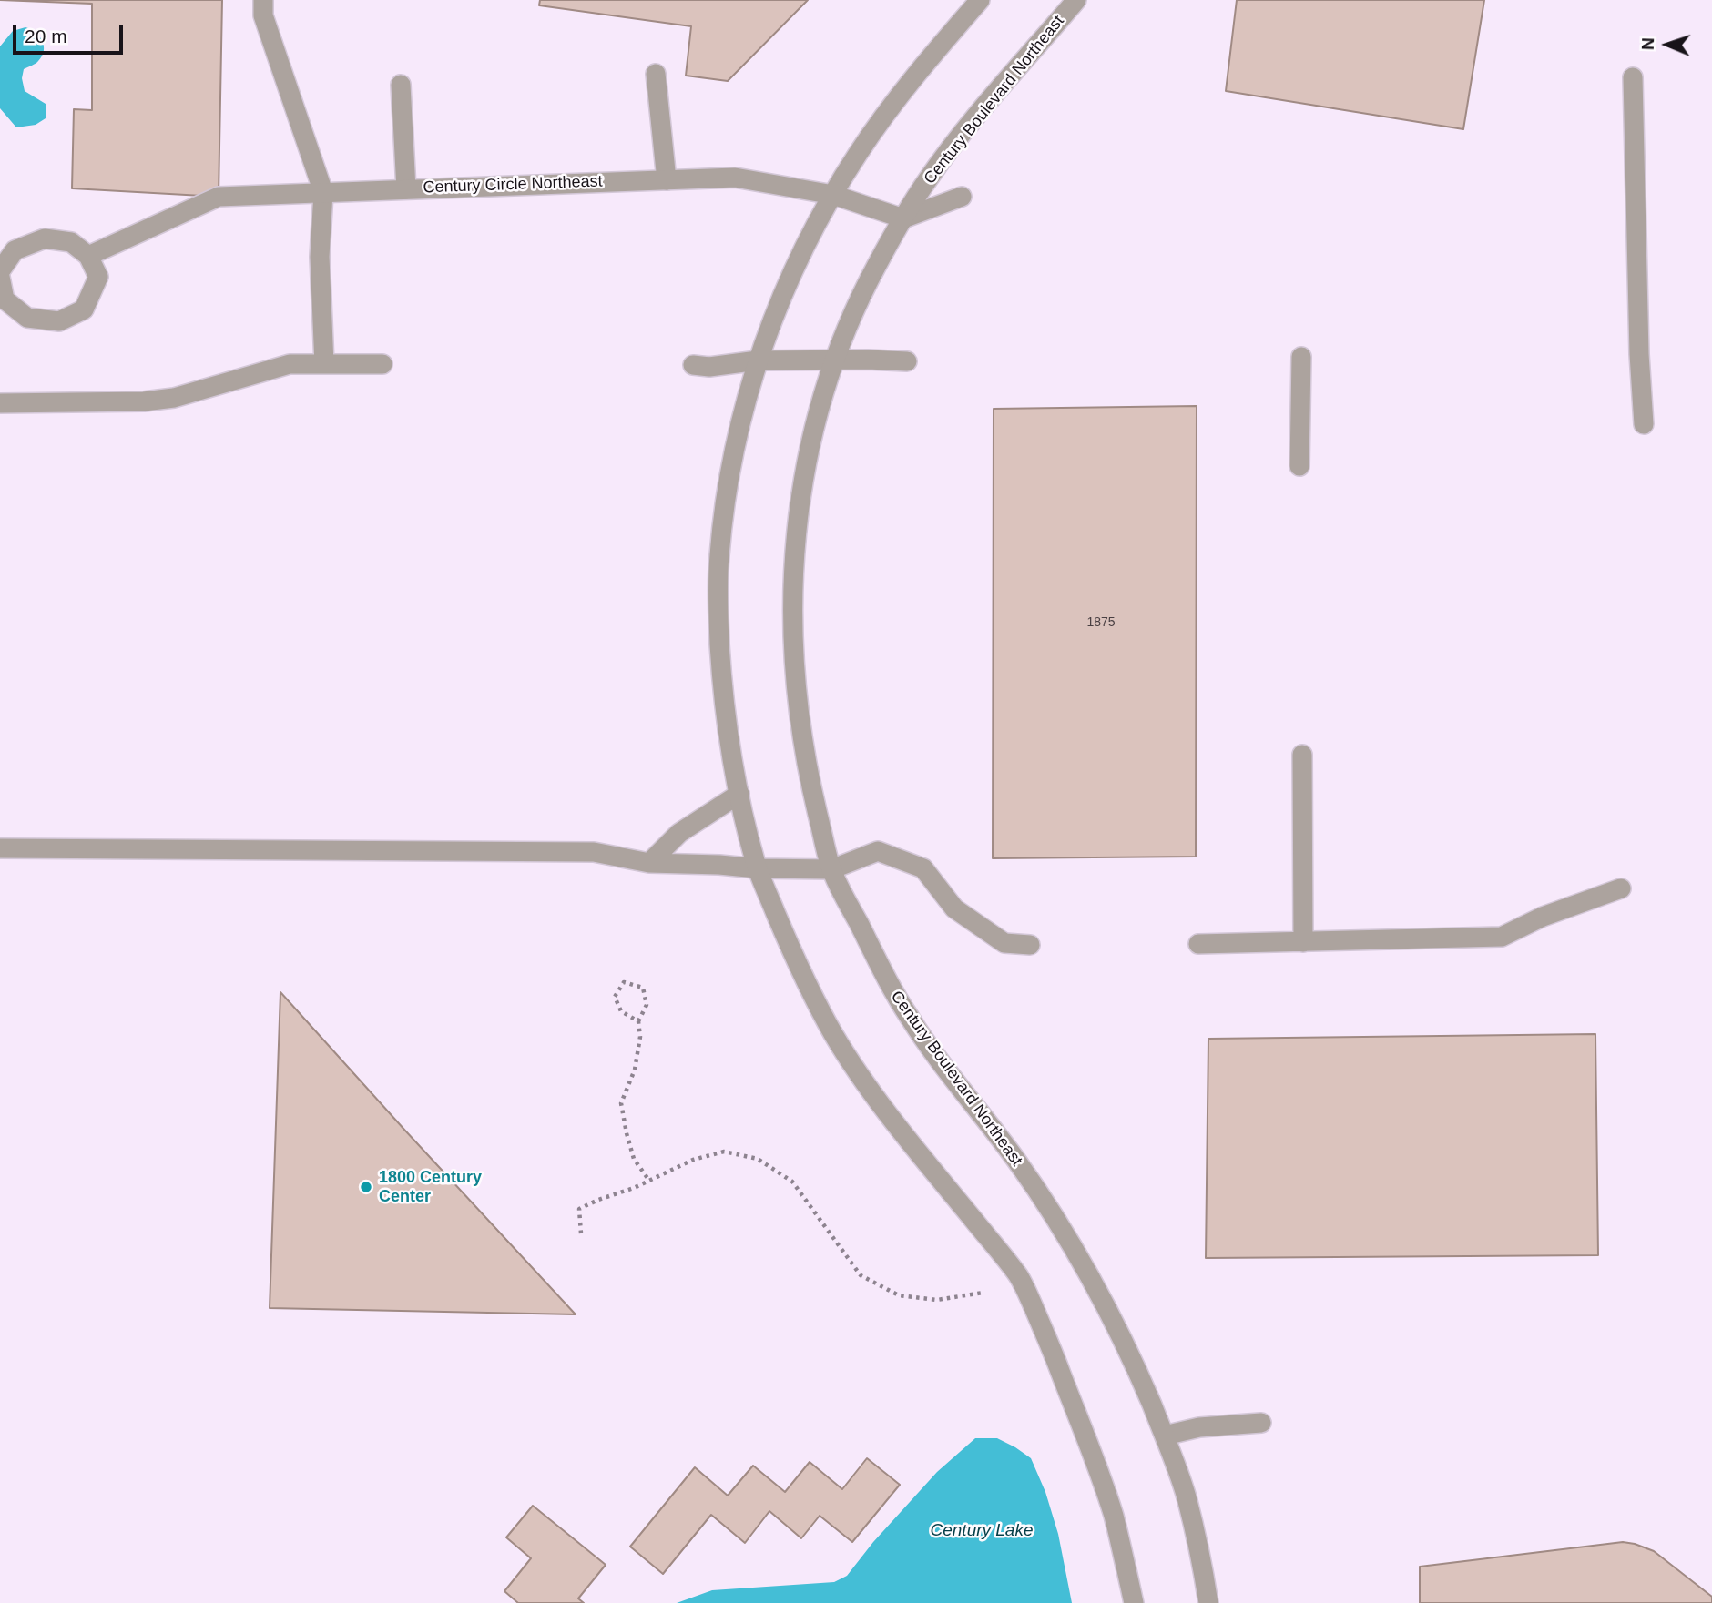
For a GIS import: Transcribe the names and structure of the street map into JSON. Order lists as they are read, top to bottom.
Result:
{
  "streets": {
    "street": ["Century Boulevard Northeast", "Century Circle Northeast"]
  },
  "crossings": [
    ["Century Boulevard Northeast", "Century Circle Northeast"]
  ],
  "water": ["Century Lake"],
  "places": ["1800 Century Center"],
  "house_numbers": ["1875"],
  "scale_bar": "20 m",
  "north": "left"
}
